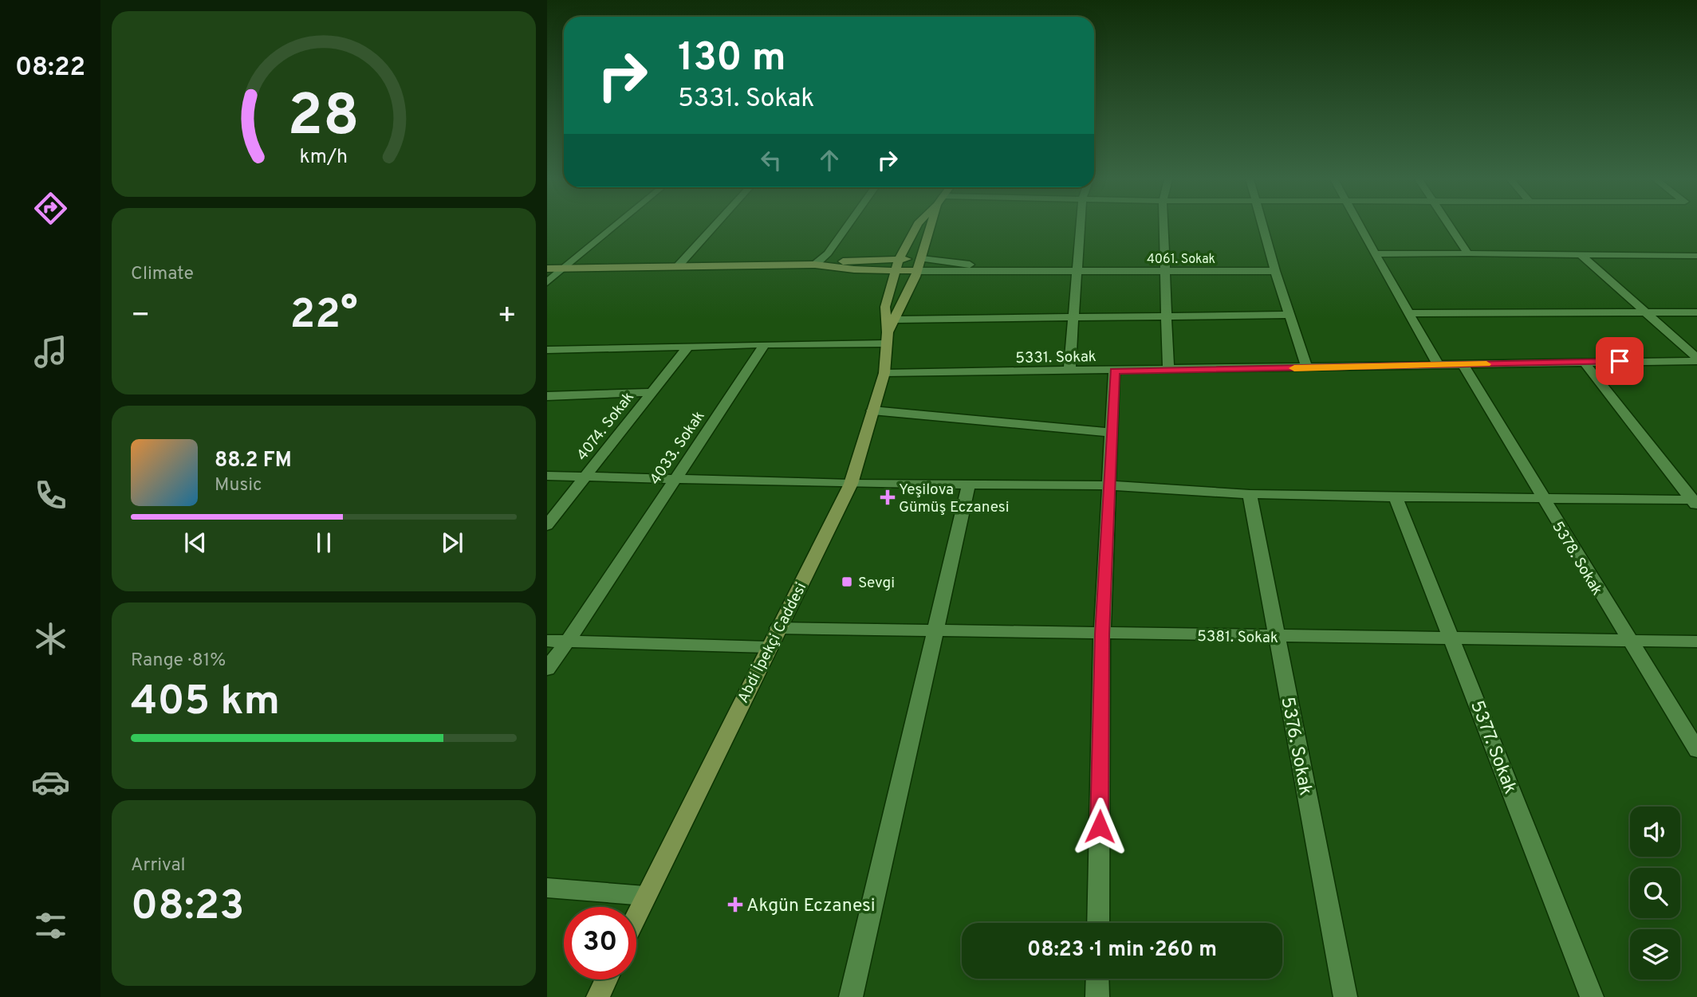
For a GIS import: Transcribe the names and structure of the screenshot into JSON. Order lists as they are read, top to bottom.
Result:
{
  "streets": {
    "main road": ["Abdi İpekçi Caddesi"],
    "street": [
      "4061. Sokak",
      "5331. Sokak",
      "4074. Sokak",
      "4033. Sokak",
      "5378. Sokak",
      "5381. Sokak",
      "5376. Sokak",
      "5377. Sokak"
    ]
  },
  "crossings": [
    ["4061. Sokak", "Abdi İpekçi Caddesi"],
    ["5331. Sokak", "5378. Sokak"],
    ["5331. Sokak", "Abdi İpekçi Caddesi"],
    ["5378. Sokak", "5381. Sokak"],
    ["5381. Sokak", "Abdi İpekçi Caddesi"],
    ["5381. Sokak", "5376. Sokak"],
    ["5381. Sokak", "5377. Sokak"]
  ],
  "places": {
    "health": ["Yeşilova Gümüş Eczanesi", "Akgün Eczanesi"],
    "transit": ["Sevgi"]
  },
  "page": {
    "tabs": "08:22",
    "turn": ["130 m", "5331. Sokak"],
    "tile": [
      "Climate",
      ["Range · 81%", "405 km"],
      ["Arrival", "08:23"]
    ],
    "heat": ["−", "22°", "+"],
    "song": ["88.2 FM", "Music"],
    "limit": "30",
    "trip": "08:23 · 1 min · 260 m",
    "gauge": ["28", "km/h"]
  }
}
